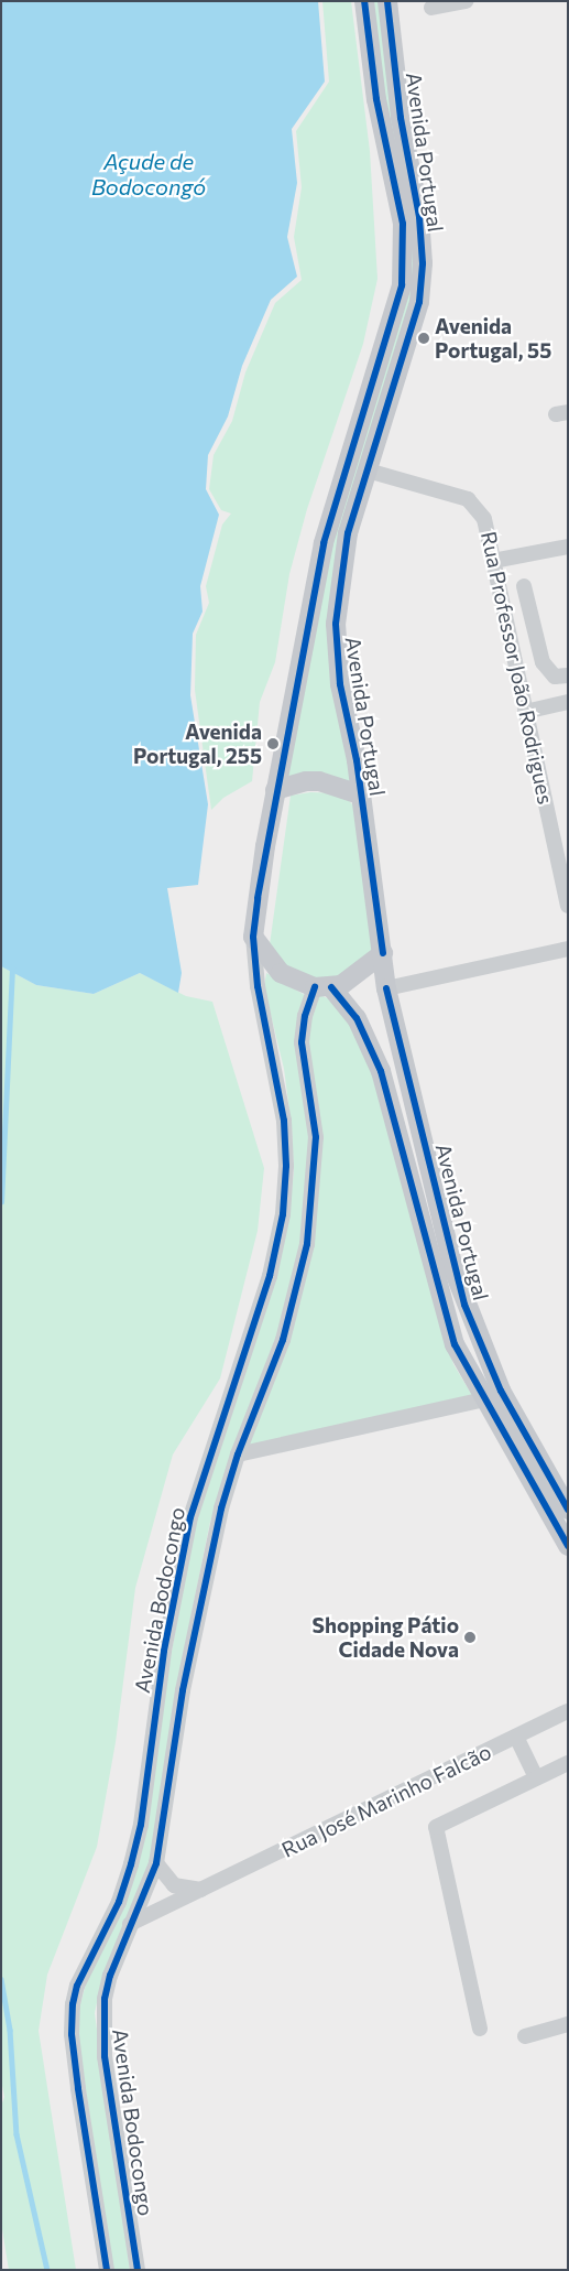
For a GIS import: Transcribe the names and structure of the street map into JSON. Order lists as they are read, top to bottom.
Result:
{
  "streets": {
    "main road": ["Avenida Portugal"],
    "street": ["Rua Professor João Rodrigues", "Avenida Bodocongo", "Rua José Marinho Falcão"]
  },
  "crossings": [
    ["Avenida Portugal", "Rua Professor João Rodrigues"],
    ["Avenida Portugal", "Avenida Bodocongo"],
    ["Avenida Bodocongo", "Rua José Marinho Falcão"]
  ],
  "water": ["Açude de Bodocongó"],
  "places": ["Avenida Portugal, 55", "Avenida Portugal, 255", "Shopping Pátio Cidade Nova"]
}
